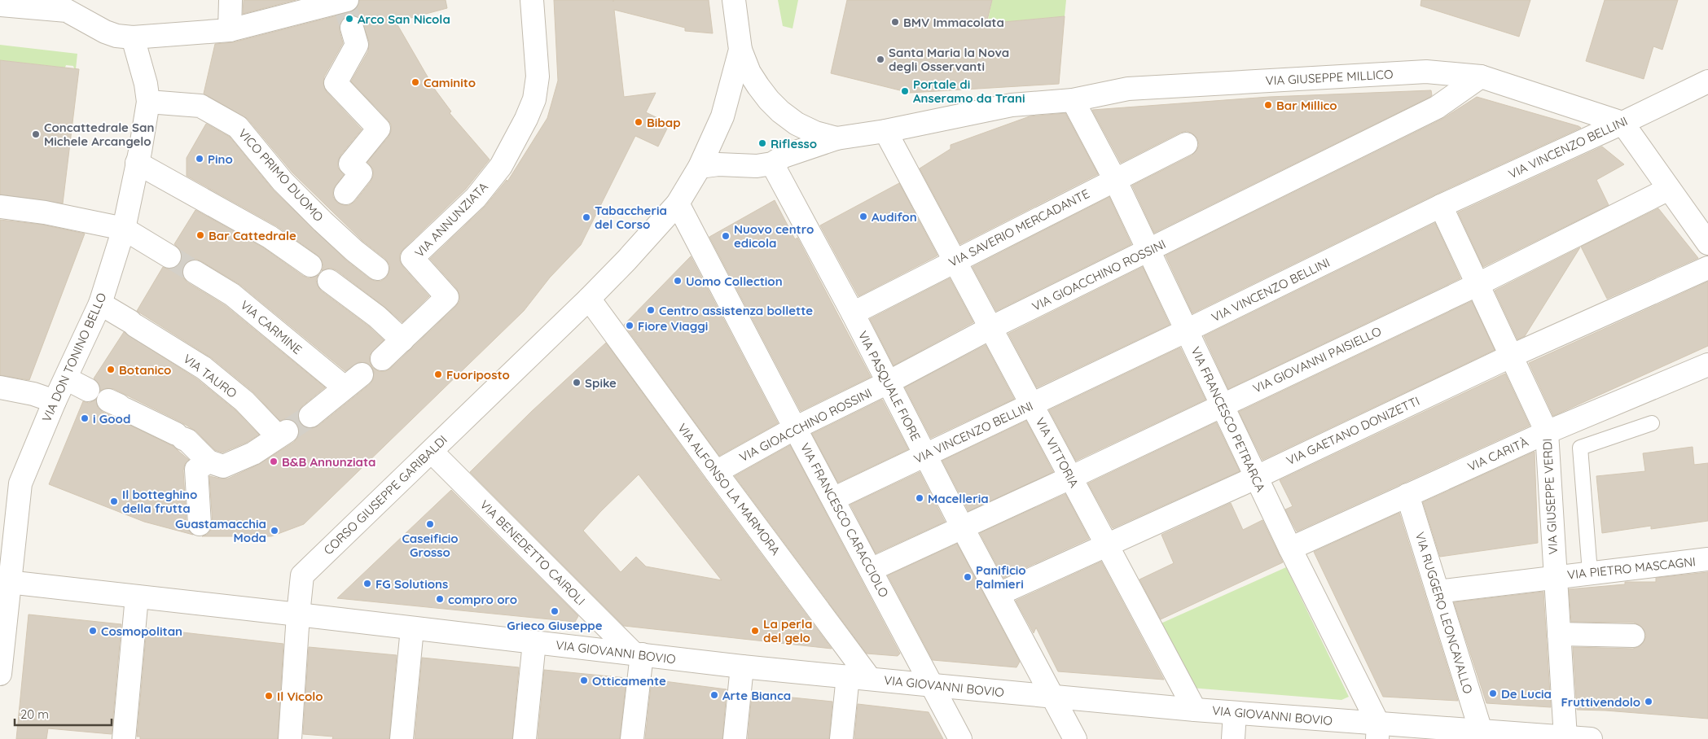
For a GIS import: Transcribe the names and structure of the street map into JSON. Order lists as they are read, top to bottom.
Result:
{
  "streets": {
    "street": [
      "VIA GIUSEPPE MILLICO",
      "VIA VINCENZO BELLINI",
      "VICO PRIMO DUOMO",
      "VIA ANNUNZIATA",
      "VIA SAVERIO MERCADANTE",
      "VIA GIOACCHINO ROSSINI",
      "VIA CARMINE",
      "VIA DON TONINO BELLO",
      "VIA GIOVANNI PAISIELLO",
      "VIA TAURO",
      "VIA PASQUALE FIORE",
      "VIA FRANCESCO PETRARCA",
      "VIA GAETANO DONIZETTI",
      "VIA VITTORIA",
      "VIA CARITÀ",
      "VIA ALFONSO LA MARMORA",
      "CORSO GIUSEPPE GARIBALDI",
      "VIA GIUSEPPE VERDI",
      "VIA FRANCESCO CARACCIOLO",
      "VIA BENEDETTO CAIROLI",
      "VIA PIETRO MASCAGNI",
      "VIA RUGGERO LEONCAVALLO",
      "VIA GIOVANNI BOVIO"
    ]
  },
  "crossings": [
    ["VIA GIUSEPPE MILLICO", "VIA VINCENZO BELLINI"],
    ["VIA GIUSEPPE MILLICO", "VIA GIOACCHINO ROSSINI"],
    ["VIA GIUSEPPE MILLICO", "VIA FRANCESCO PETRARCA"],
    ["VIA GIUSEPPE MILLICO", "VIA VITTORIA"],
    ["VIA VINCENZO BELLINI", "VIA PASQUALE FIORE"],
    ["VIA VINCENZO BELLINI", "VIA FRANCESCO PETRARCA"],
    ["VIA VINCENZO BELLINI", "VIA VITTORIA"],
    ["VIA VINCENZO BELLINI", "VIA GIUSEPPE VERDI"],
    ["VIA VINCENZO BELLINI", "VIA FRANCESCO CARACCIOLO"],
    ["VICO PRIMO DUOMO", "VIA DON TONINO BELLO"],
    ["VIA SAVERIO MERCADANTE", "VIA PASQUALE FIORE"],
    ["VIA SAVERIO MERCADANTE", "VIA FRANCESCO PETRARCA"],
    ["VIA SAVERIO MERCADANTE", "VIA VITTORIA"],
    ["VIA GIOACCHINO ROSSINI", "VIA PASQUALE FIORE"],
    ["VIA GIOACCHINO ROSSINI", "VIA FRANCESCO PETRARCA"],
    ["VIA GIOACCHINO ROSSINI", "VIA VITTORIA"],
    ["VIA GIOACCHINO ROSSINI", "VIA ALFONSO LA MARMORA"],
    ["VIA GIOACCHINO ROSSINI", "VIA FRANCESCO CARACCIOLO"],
    ["VIA DON TONINO BELLO", "VIA TAURO"],
    ["VIA GIOVANNI PAISIELLO", "VIA PASQUALE FIORE"],
    ["VIA GIOVANNI PAISIELLO", "VIA FRANCESCO PETRARCA"],
    ["VIA GIOVANNI PAISIELLO", "VIA VITTORIA"],
    ["VIA GIOVANNI PAISIELLO", "VIA GIUSEPPE VERDI"],
    ["VIA GIOVANNI PAISIELLO", "VIA FRANCESCO CARACCIOLO"],
    ["VIA PASQUALE FIORE", "VIA GAETANO DONIZETTI"],
    ["VIA PASQUALE FIORE", "VIA GIOVANNI BOVIO"],
    ["VIA FRANCESCO PETRARCA", "VIA GAETANO DONIZETTI"],
    ["VIA FRANCESCO PETRARCA", "VIA CARITÀ"],
    ["VIA FRANCESCO PETRARCA", "VIA GIOVANNI BOVIO"],
    ["VIA GAETANO DONIZETTI", "VIA VITTORIA"],
    ["VIA GAETANO DONIZETTI", "VIA GIUSEPPE VERDI"],
    ["VIA VITTORIA", "VIA GIOVANNI BOVIO"],
    ["VIA CARITÀ", "VIA GIUSEPPE VERDI"],
    ["VIA CARITÀ", "VIA RUGGERO LEONCAVALLO"],
    ["VIA ALFONSO LA MARMORA", "CORSO GIUSEPPE GARIBALDI"],
    ["VIA ALFONSO LA MARMORA", "VIA GIOVANNI BOVIO"],
    ["CORSO GIUSEPPE GARIBALDI", "VIA FRANCESCO CARACCIOLO"],
    ["CORSO GIUSEPPE GARIBALDI", "VIA BENEDETTO CAIROLI"],
    ["CORSO GIUSEPPE GARIBALDI", "VIA GIOVANNI BOVIO"],
    ["VIA GIUSEPPE VERDI", "VIA PIETRO MASCAGNI"],
    ["VIA GIUSEPPE VERDI", "VIA GIOVANNI BOVIO"],
    ["VIA FRANCESCO CARACCIOLO", "VIA GIOVANNI BOVIO"],
    ["VIA BENEDETTO CAIROLI", "VIA GIOVANNI BOVIO"],
    ["VIA PIETRO MASCAGNI", "VIA RUGGERO LEONCAVALLO"],
    ["VIA RUGGERO LEONCAVALLO", "VIA GIOVANNI BOVIO"]
  ],
  "places": [
    "Arco San Nicola",
    "BMV Immacolata",
    "Santa Maria la Nova degli Osservanti",
    "Caminito",
    "Portale di Anseramo da Trani",
    "Bar Millico",
    "Bibap",
    "Concattedrale San Michele Arcangelo",
    "Riflesso",
    "Pino",
    "Audifon",
    "Tabaccheria del Corso",
    "Bar Cattedrale",
    "Nuovo centro edicola",
    "Uomo Collection",
    "Centro assistenza bollette",
    "Fiore Viaggi",
    "Botanico",
    "Fuoriposto",
    "Spike",
    "i Good",
    "B&B Annunziata",
    "Macelleria",
    "Il botteghino della frutta",
    "Caseificio Grosso",
    "Guastamacchia Moda",
    "Panificio Palmieri",
    "FG Solutions",
    "compro oro",
    "Grieco Giuseppe",
    "Cosmopolitan",
    "La perla del gelo",
    "Otticamente",
    "De Lucia",
    "Arte Bianca",
    "Il Vicolo",
    "Fruttivendolo"
  ],
  "scale_bar": "20 m"
}
